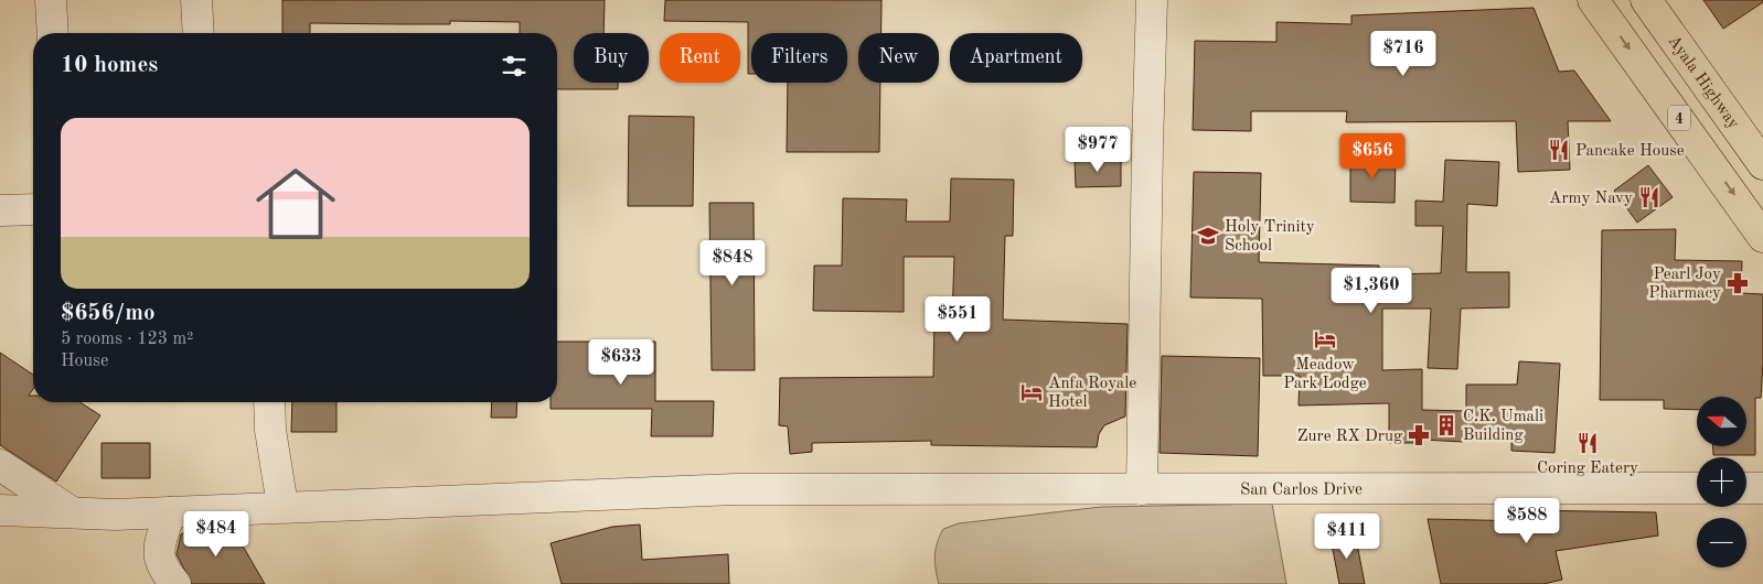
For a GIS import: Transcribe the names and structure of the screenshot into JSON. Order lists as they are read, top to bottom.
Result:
{
  "streets": {
    "highway": ["Ayala Highway", "4"],
    "street": ["San Carlos Drive"]
  },
  "places": {
    "restaurant": ["Pancake House", "Army Navy", "Coring Eatery"],
    "school or university": ["Holy Trinity School"],
    "pharmacy": ["Pearl Joy Pharmacy", "Zure RX Drug"],
    "hotel": ["Meadow Park Lodge", "Anfa Royale Hotel"],
    "building": ["C.K. Umali Building"]
  },
  "north": "left",
  "page": {
    "price": [
      "$716",
      "$977",
      "$656",
      "$848",
      "$1,360",
      "$551",
      "$633",
      "$588",
      "$484",
      "$411"
    ],
    "chip": [
      "Buy",
      "Rent",
      "Filters",
      "New",
      "Apartment"
    ],
    "heading": "10 homes",
    "list": [
      {
        "name": "$656/mo",
        "note": "5 rooms · 123 m² · House"
      }
    ],
    "map_buttons": ["+", "−"]
  }
}
